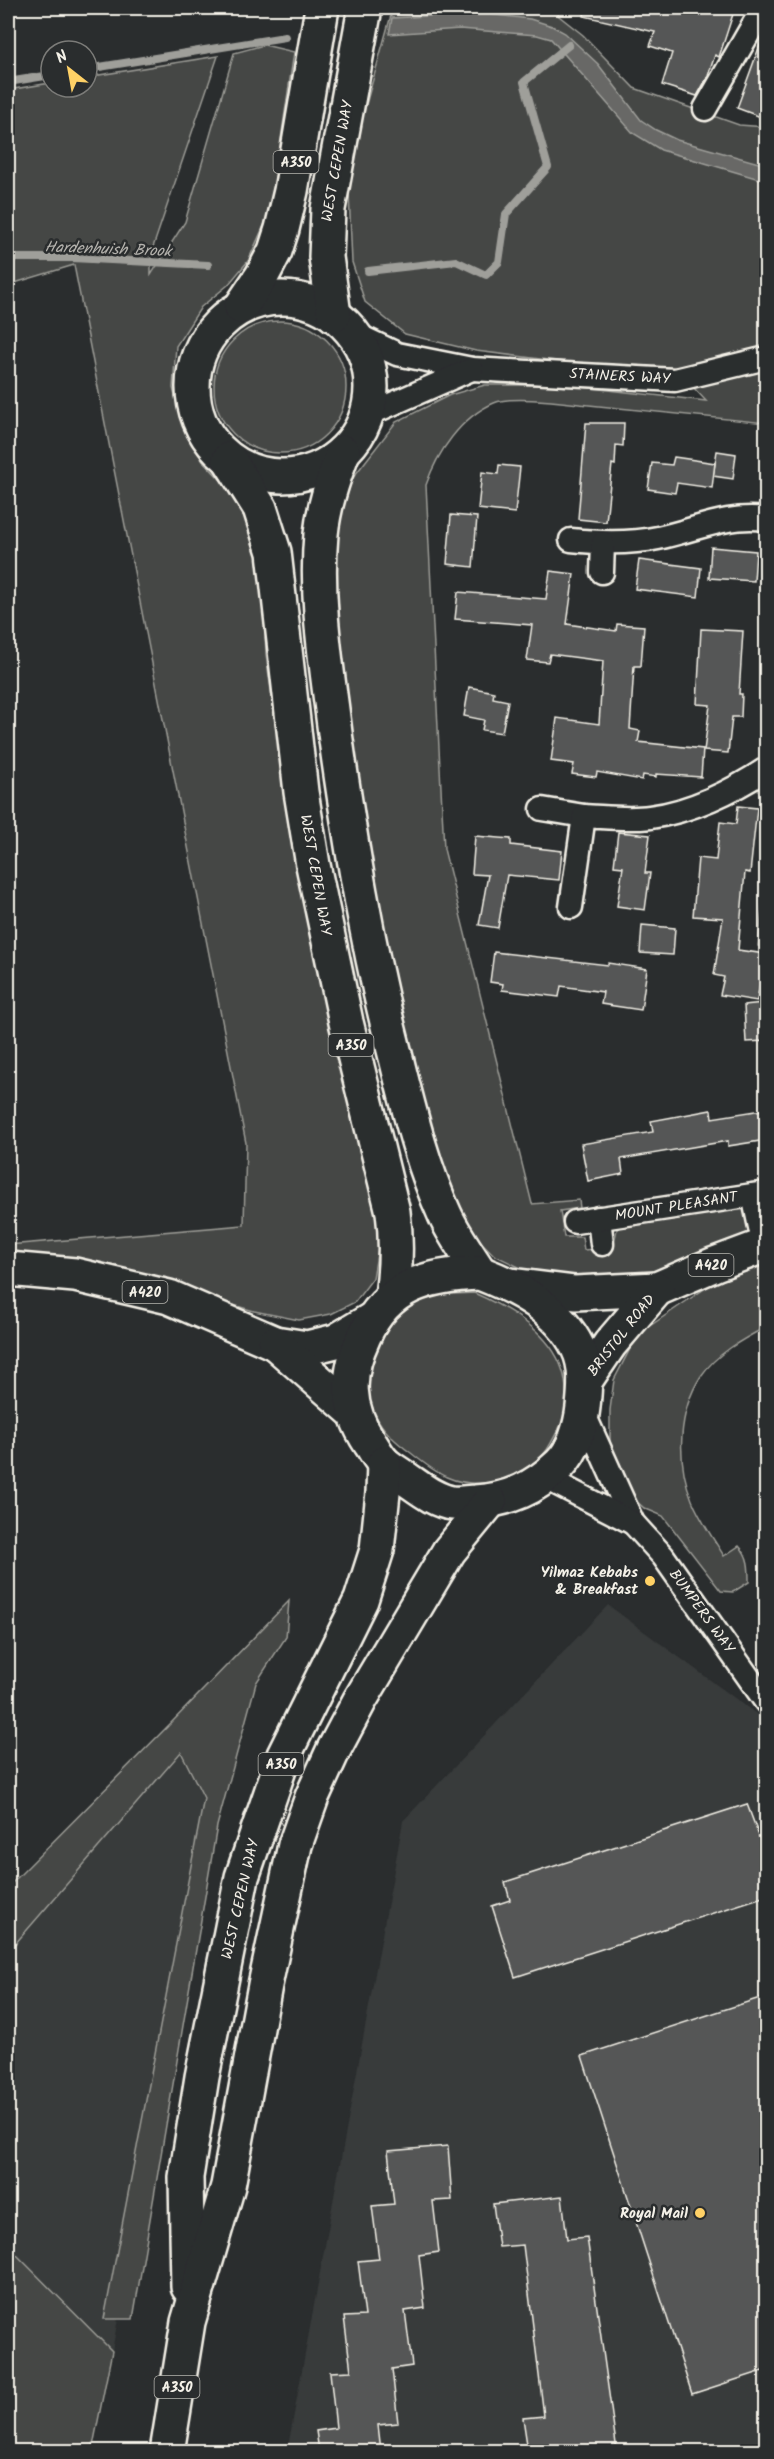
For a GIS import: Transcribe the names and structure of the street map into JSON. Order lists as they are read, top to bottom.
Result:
{
  "streets": {
    "main road": [
      "WEST CEPEN WAY",
      "A350",
      "A420",
      "BRISTOL ROAD"
    ],
    "street": ["STAINERS WAY", "MOUNT PLEASANT", "BUMPERS WAY"]
  },
  "crossings": [
    ["WEST CEPEN WAY", "A350"],
    ["WEST CEPEN WAY", "STAINERS WAY"],
    ["A350", "STAINERS WAY"],
    ["MOUNT PLEASANT", "BRISTOL ROAD"],
    ["BRISTOL ROAD", "BUMPERS WAY"]
  ],
  "water": ["Hardenhuish Brook"],
  "places": ["Yilmaz Kebabs & Breakfast", "Royal Mail"],
  "north": "top left"
}
